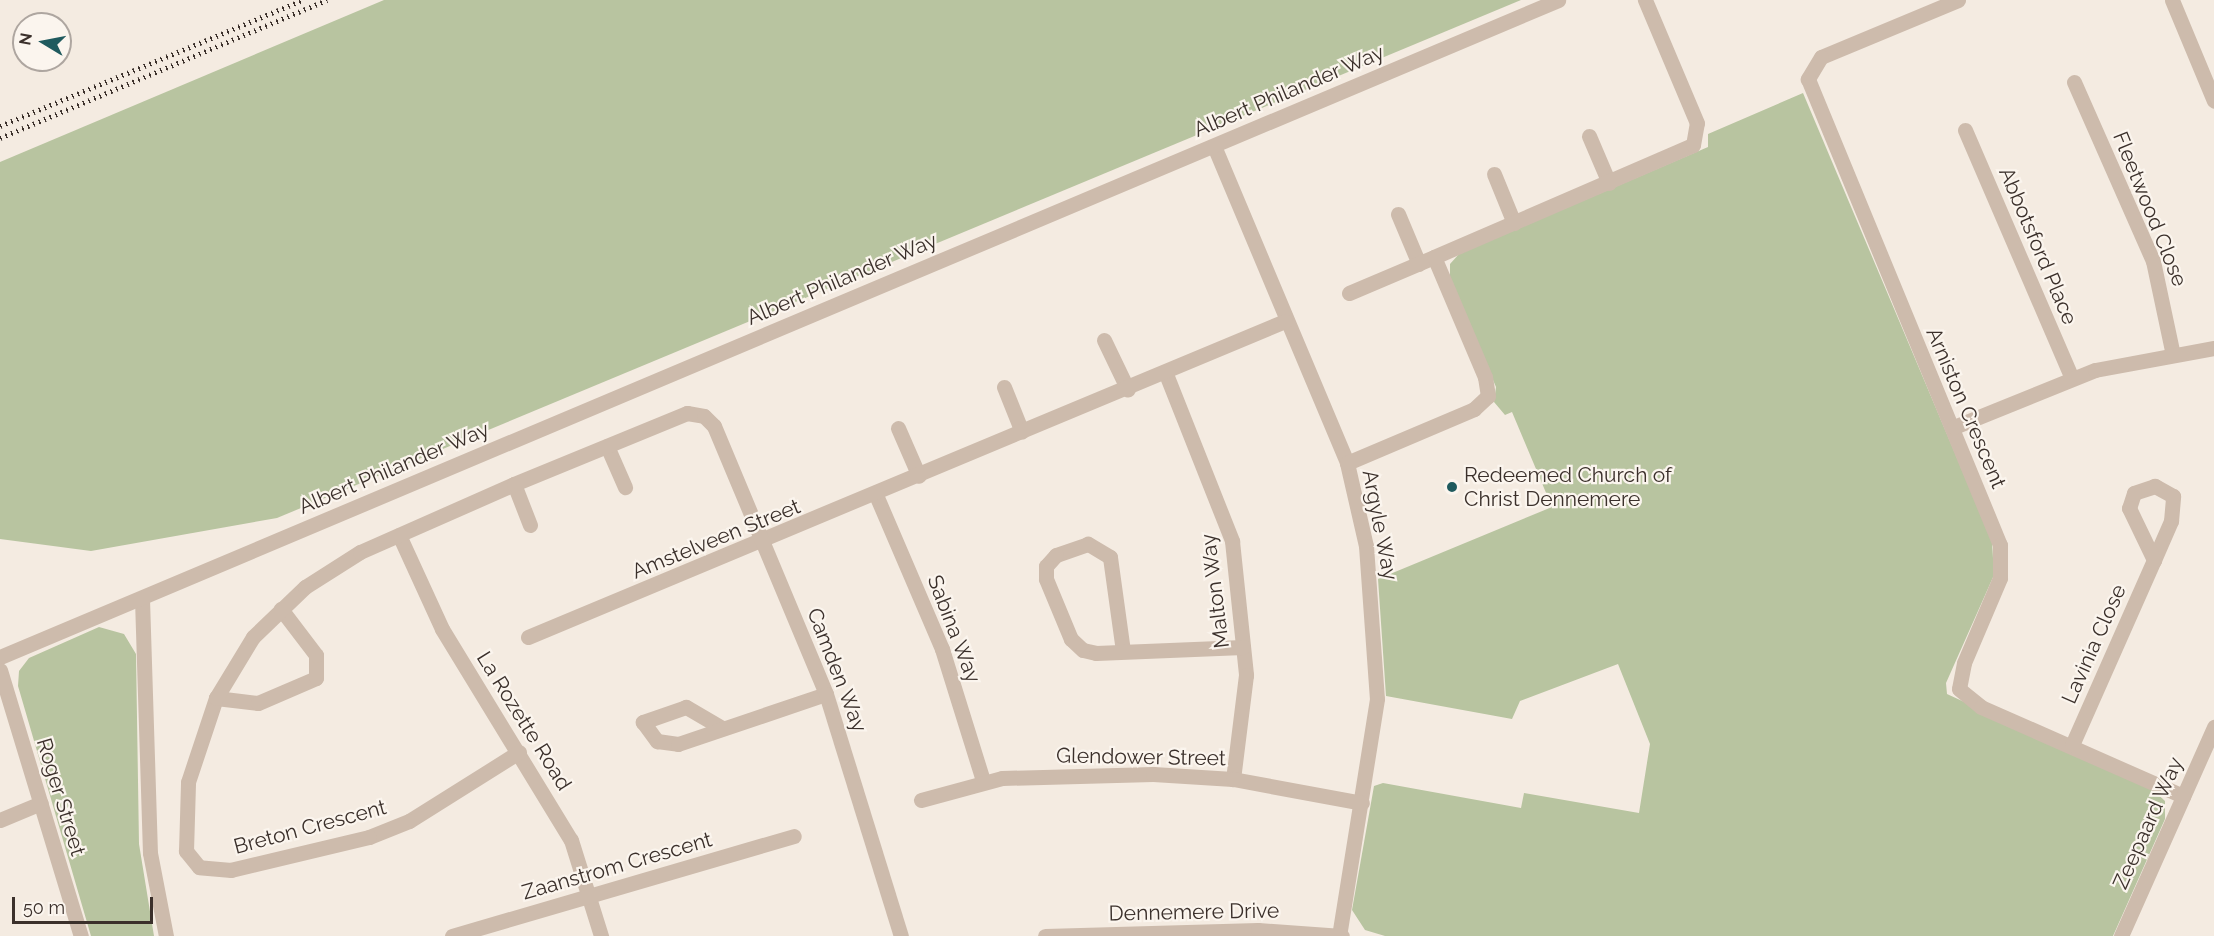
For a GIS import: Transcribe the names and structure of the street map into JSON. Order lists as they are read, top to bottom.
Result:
{
  "streets": {
    "street": [
      "Albert Philander Way",
      "Fleetwood Close",
      "Abbotsford Place",
      "Arniston Crescent",
      "Argyle Way",
      "Amstelveen Street",
      "Malton Way",
      "Sabina Way",
      "Lavinia Close",
      "Camden Way",
      "La Rozette Road",
      "Glendower Street",
      "Roger Street",
      "Zeepaard Way",
      "Breton Crescent",
      "Zaanstrom Crescent",
      "Dennemere Drive"
    ]
  },
  "crossings": [
    ["Albert Philander Way", "Argyle Way"],
    ["Arniston Crescent", "Lavinia Close"],
    ["Arniston Crescent", "Zeepaard Way"],
    ["Argyle Way", "Amstelveen Street"],
    ["Argyle Way", "Glendower Street"],
    ["Argyle Way", "Dennemere Drive"],
    ["Amstelveen Street", "Malton Way"],
    ["Amstelveen Street", "Sabina Way"],
    ["Amstelveen Street", "Camden Way"],
    ["Malton Way", "Glendower Street"],
    ["Sabina Way", "Glendower Street"],
    ["Camden Way", "Breton Crescent"],
    ["La Rozette Road", "Breton Crescent"],
    ["La Rozette Road", "Zaanstrom Crescent"]
  ],
  "places": ["Redeemed Church of Christ Dennemere"],
  "scale_bar": "50 m",
  "north": "left"
}
